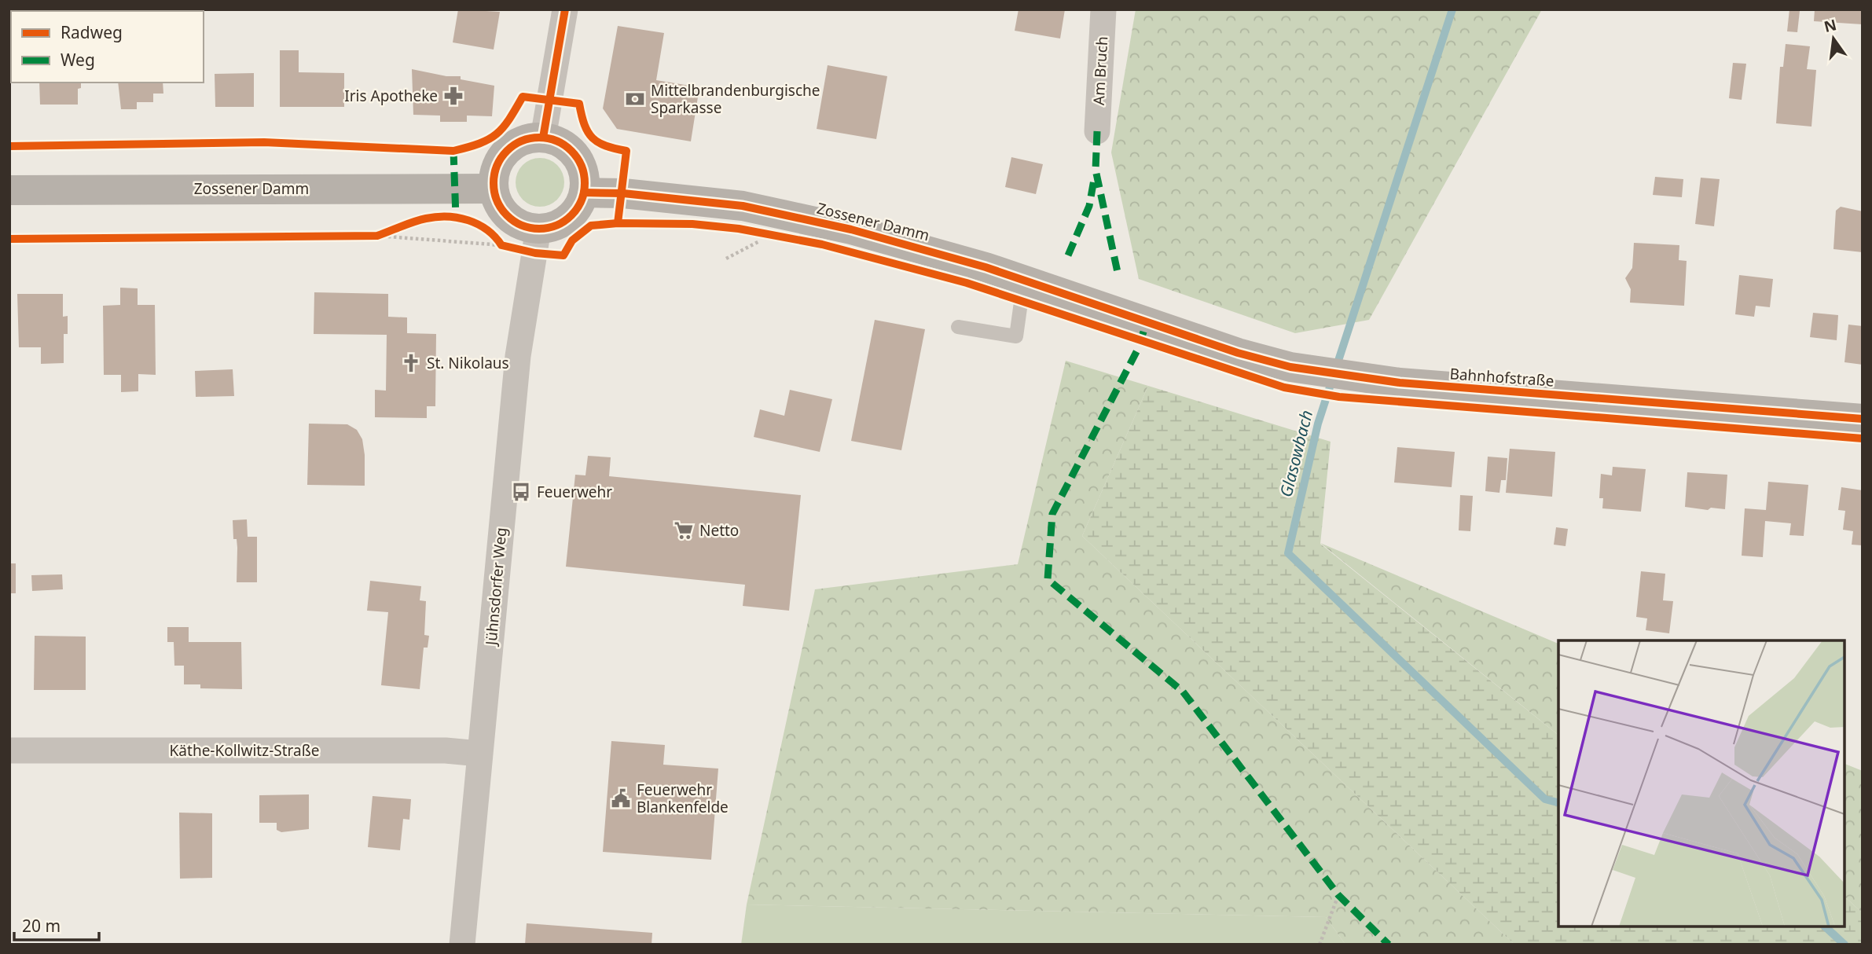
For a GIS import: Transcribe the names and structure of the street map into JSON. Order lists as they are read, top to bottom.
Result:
{
  "streets": {
    "main road": ["Zossener Damm", "Bahnhofstraße"],
    "street": ["Am Bruch", "Jühnsdorfer Weg", "Käthe-Kollwitz-Straße"]
  },
  "crossings": [
    ["Zossener Damm", "Bahnhofstraße"],
    ["Zossener Damm", "Jühnsdorfer Weg"],
    ["Jühnsdorfer Weg", "Käthe-Kollwitz-Straße"]
  ],
  "water": ["Glasowbach"],
  "places": {
    "pharmacy": ["Iris Apotheke"],
    "bank": ["Mittelbrandenburgische Sparkasse"],
    "church": ["St. Nikolaus"],
    "bus stop": ["Feuerwehr"],
    "supermarket": ["Netto"],
    "public building": ["Feuerwehr Blankenfelde"]
  },
  "legend": ["Radweg", "Weg"],
  "scale_bar": "20 m",
  "north": "top"
}
